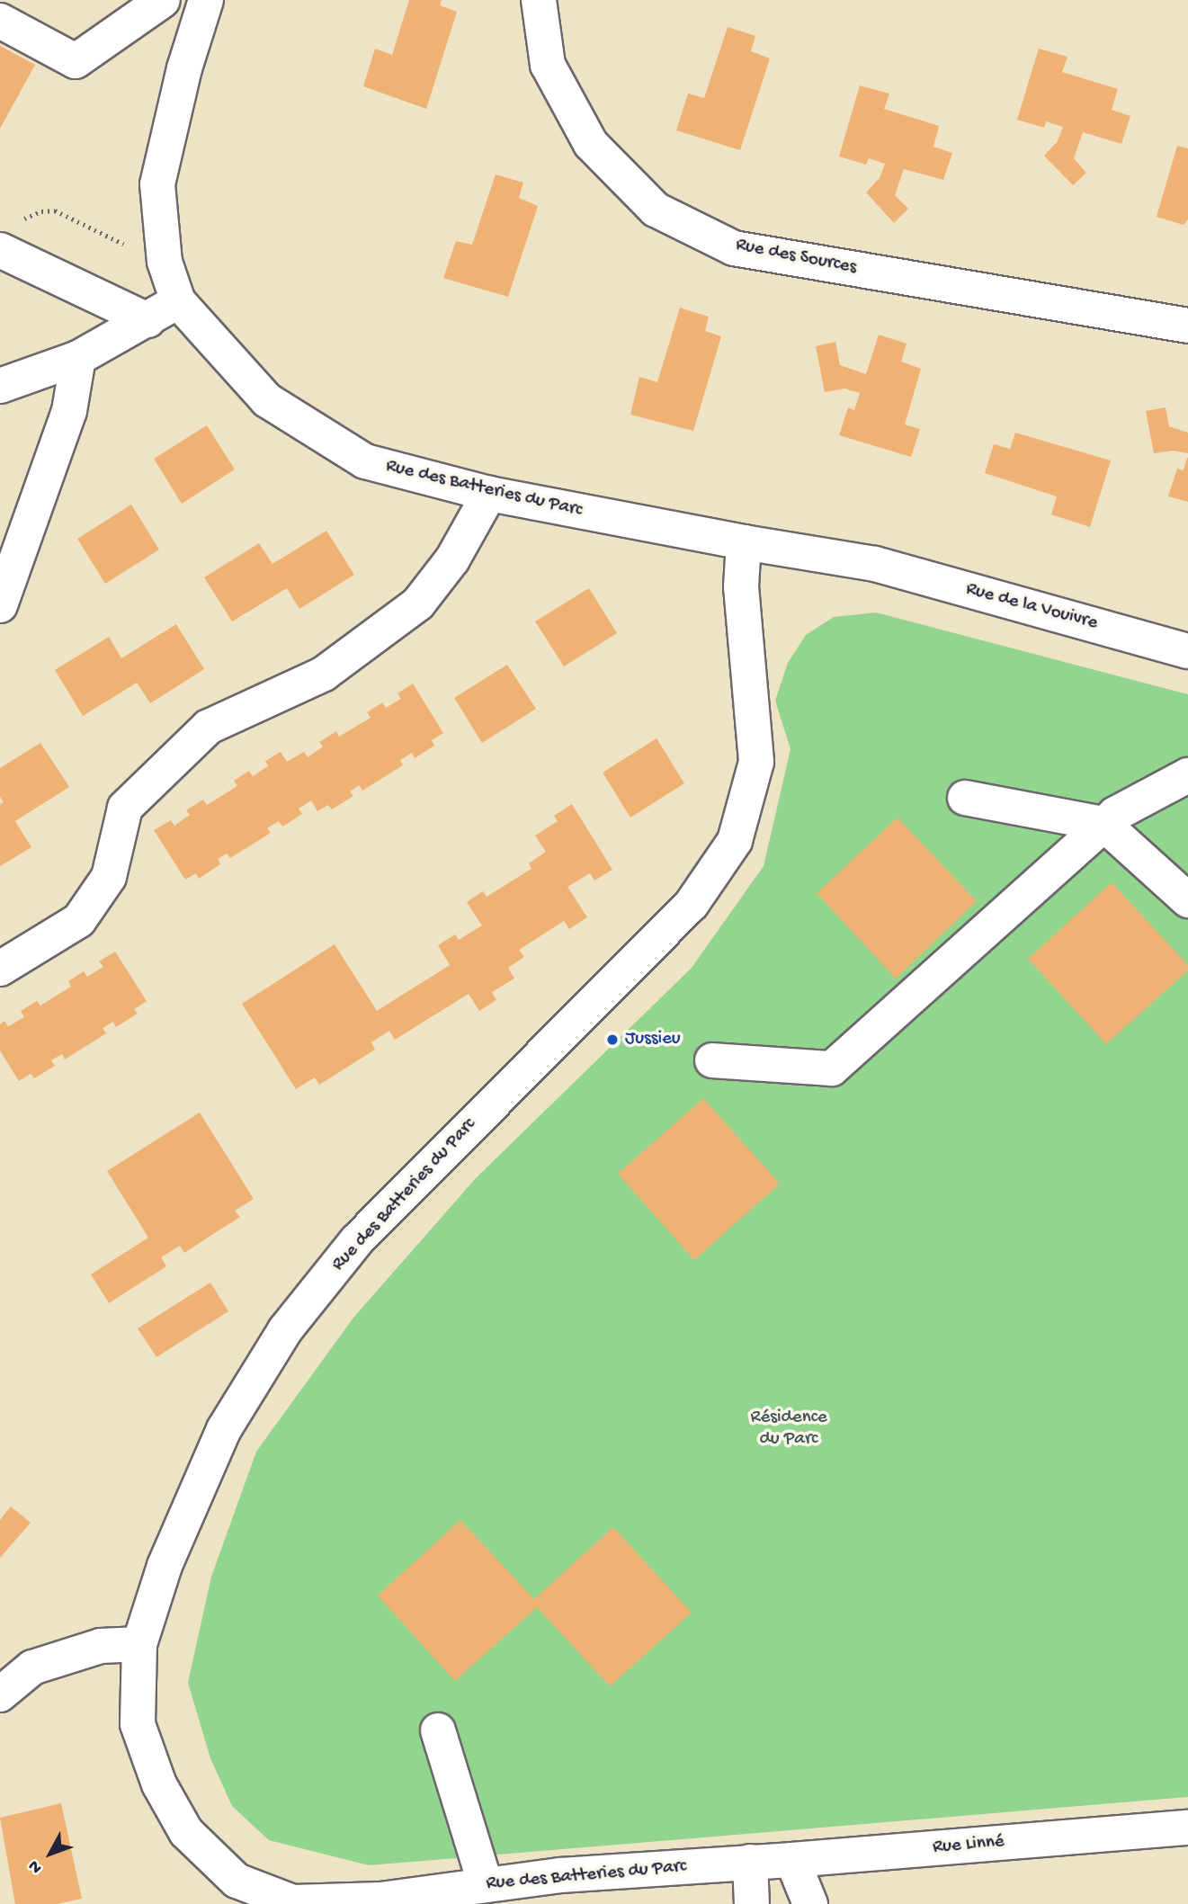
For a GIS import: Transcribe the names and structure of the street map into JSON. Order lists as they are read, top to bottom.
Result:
{
  "streets": {
    "street": [
      "Rue des Sources",
      "Rue des Batteries du Parc",
      "Rue de la Vouivre",
      "Rue Linné"
    ]
  },
  "crossings": [
    ["Rue des Batteries du Parc", "Rue de la Vouivre"],
    ["Rue des Batteries du Parc", "Rue Linné"]
  ],
  "parks": ["Résidence du Parc"],
  "places": ["Jussieu"],
  "north": "bottom left"
}
